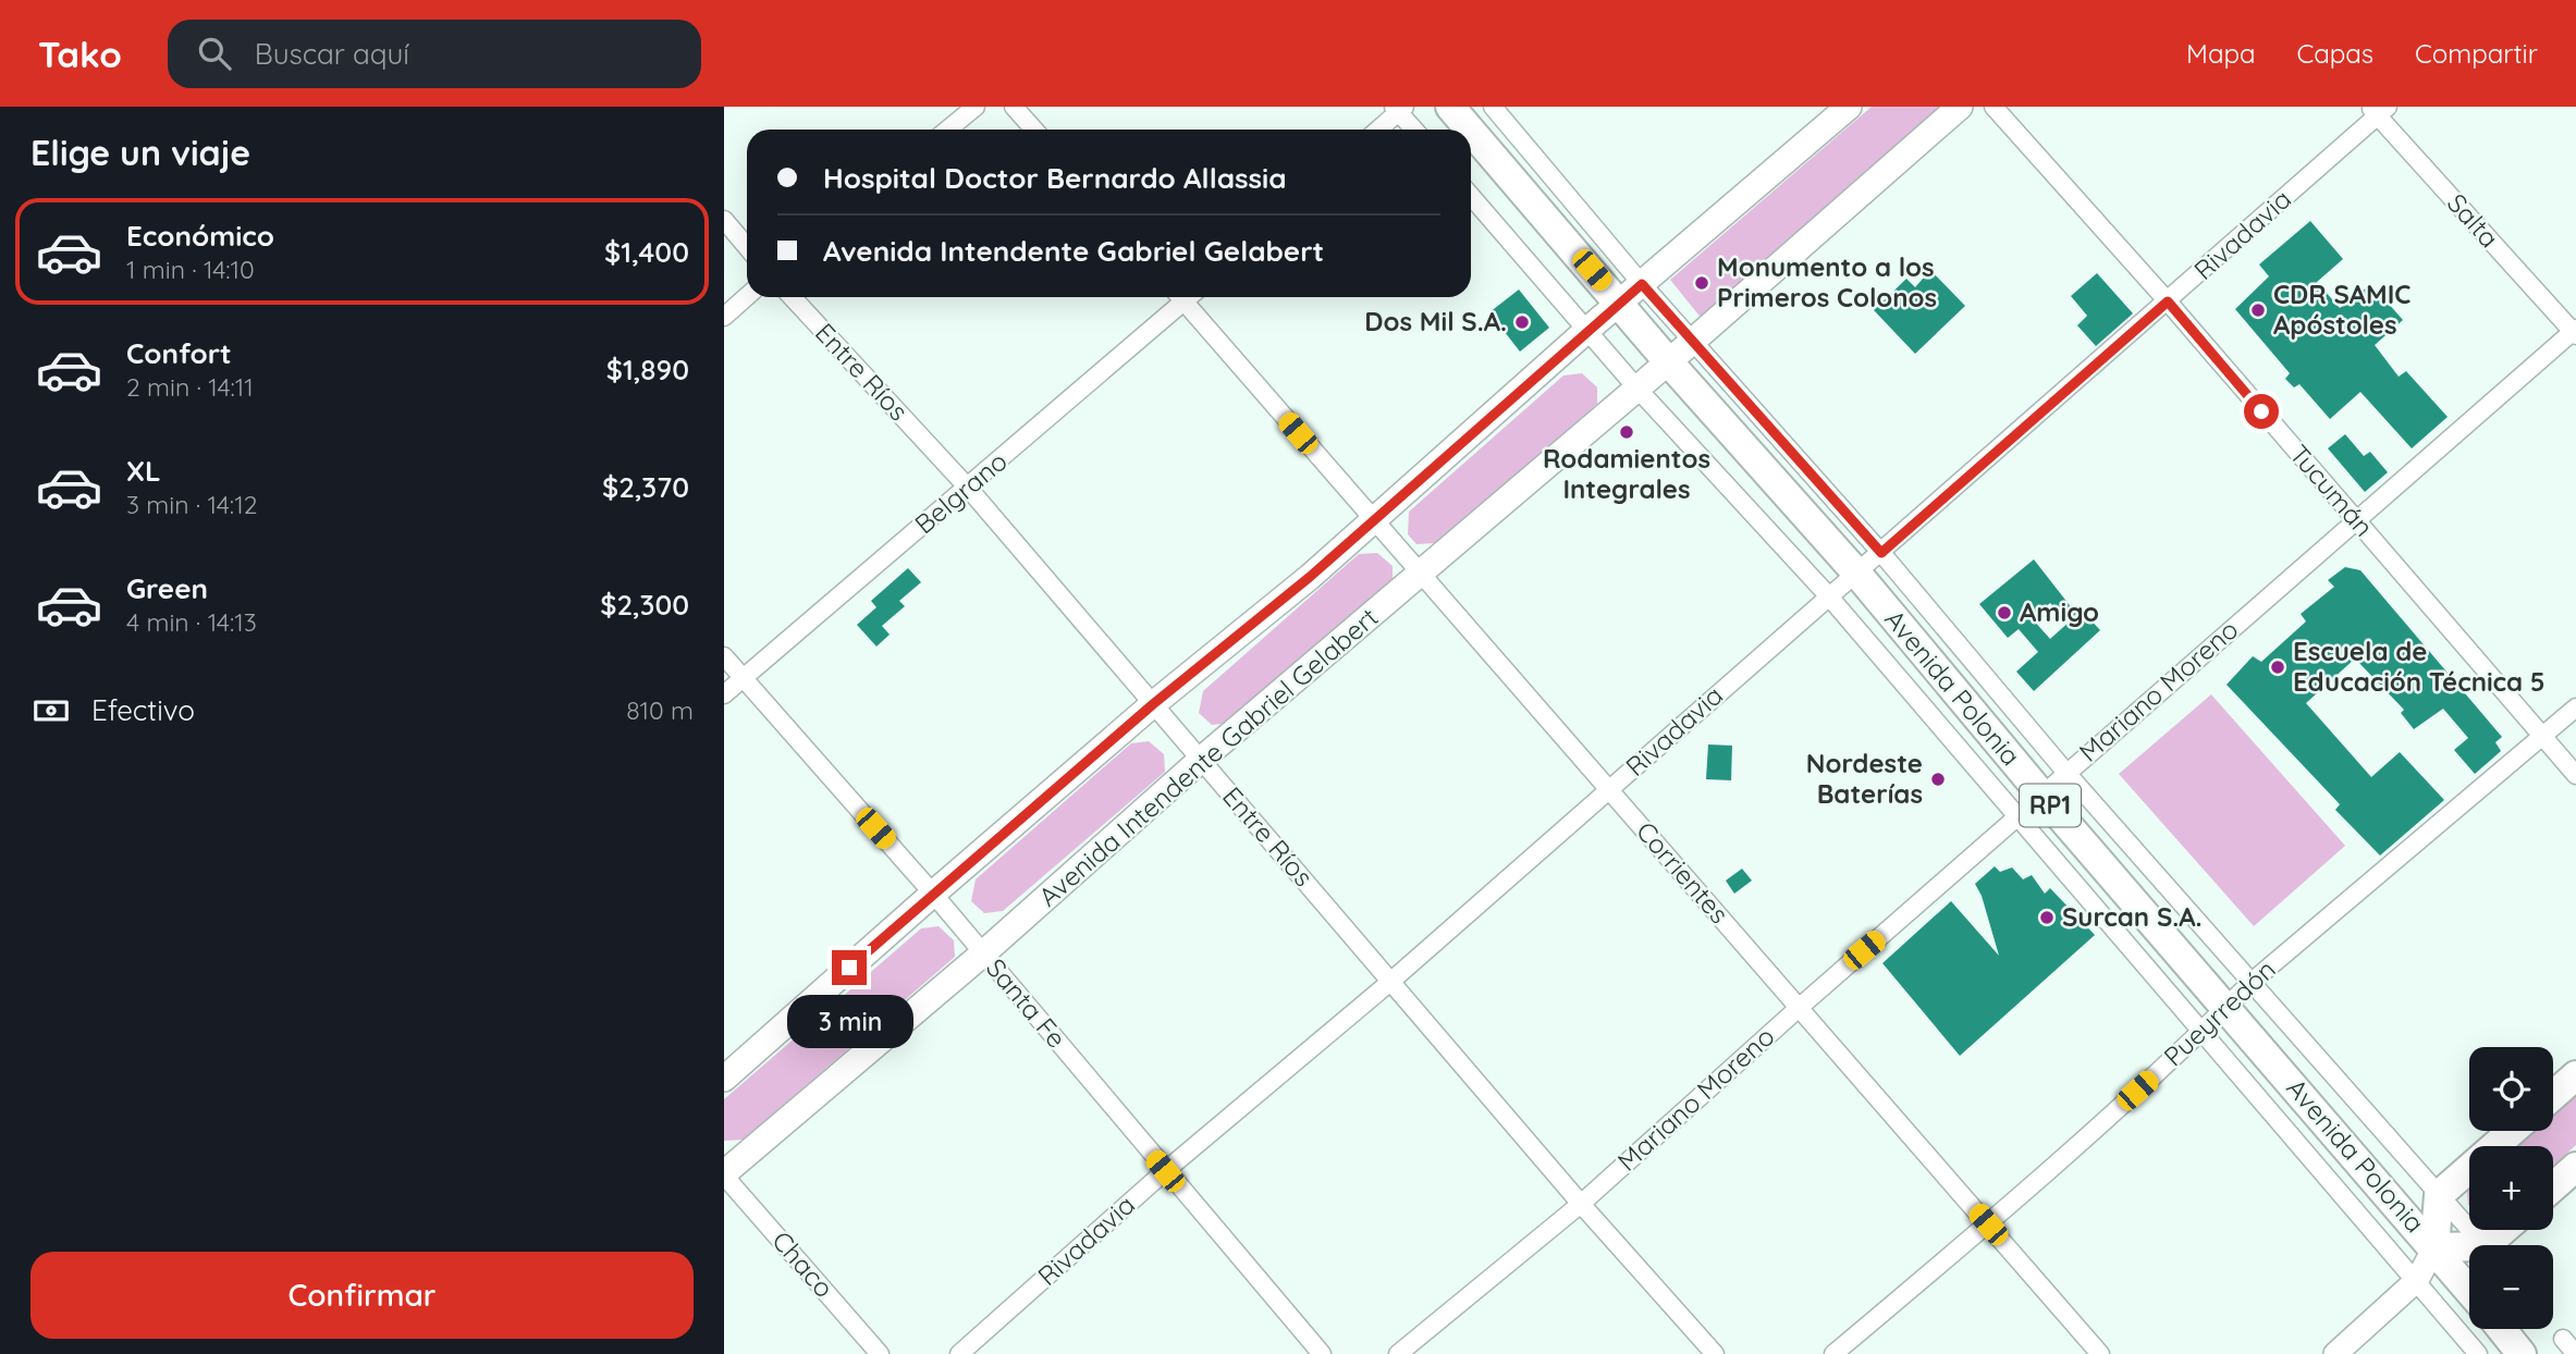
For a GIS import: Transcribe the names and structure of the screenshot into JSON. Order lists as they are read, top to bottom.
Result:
{
  "streets": {
    "main road": ["Avenida Polonia", "Avenida Intendente Gabriel Gelabert", "RP1"],
    "street": [
      "Salta",
      "Rivadavia",
      "Entre Ríos",
      "Tucumán",
      "Belgrano",
      "Mariano Moreno",
      "Corrientes",
      "Santa Fe",
      "Pueyrredón",
      "Chaco"
    ]
  },
  "crossings": [
    ["Salta", "Rivadavia"],
    ["Salta", "Mariano Moreno"],
    ["Rivadavia", "Entre Ríos"],
    ["Rivadavia", "Tucumán"],
    ["Rivadavia", "Avenida Polonia"],
    ["Rivadavia", "Corrientes"],
    ["Rivadavia", "Santa Fe"],
    ["Entre Ríos", "Belgrano"],
    ["Entre Ríos", "Mariano Moreno"],
    ["Entre Ríos", "Avenida Intendente Gabriel Gelabert"],
    ["Tucumán", "Mariano Moreno"],
    ["Tucumán", "Pueyrredón"],
    ["Belgrano", "Santa Fe"],
    ["Avenida Polonia", "Mariano Moreno"],
    ["Avenida Polonia", "Avenida Intendente Gabriel Gelabert"],
    ["Avenida Polonia", "Pueyrredón"],
    ["Mariano Moreno", "Corrientes"],
    ["Avenida Intendente Gabriel Gelabert", "Corrientes"],
    ["Avenida Intendente Gabriel Gelabert", "Santa Fe"],
    ["Avenida Intendente Gabriel Gelabert", "Chaco"],
    ["Corrientes", "Pueyrredón"]
  ],
  "places": [
    "Monumento a los Primeros Colonos",
    "CDR SAMIC Apóstoles",
    "Dos Mil S.A.",
    "Rodamientos Integrales",
    "Amigo",
    "Escuela de Educación Técnica 5",
    "Nordeste Baterías",
    "Surcan S.A."
  ],
  "page": {
    "header": "Tako",
    "search": "Buscar aquí",
    "nav": ["Mapa", "Capas", "Compartir"],
    "heading": "Elige un viaje",
    "banner": ["Hospital Doctor Bernardo Allassia", "Avenida Intendente Gabriel Gelabert"],
    "list": [
      {
        "name": "Económico",
        "note": "1 min · 14:10",
        "value": "$1,400"
      },
      {
        "name": "Confort",
        "note": "2 min · 14:11",
        "value": "$1,890"
      },
      {
        "name": "XL",
        "note": "3 min · 14:12",
        "value": "$2,370"
      },
      {
        "name": "Green",
        "note": "4 min · 14:13",
        "value": "$2,300"
      }
    ],
    "pay": ["Efectivo", "810 m"],
    "bubble": "3 min",
    "map_buttons": ["+", "−"],
    "buttons": "Confirmar"
  }
}
